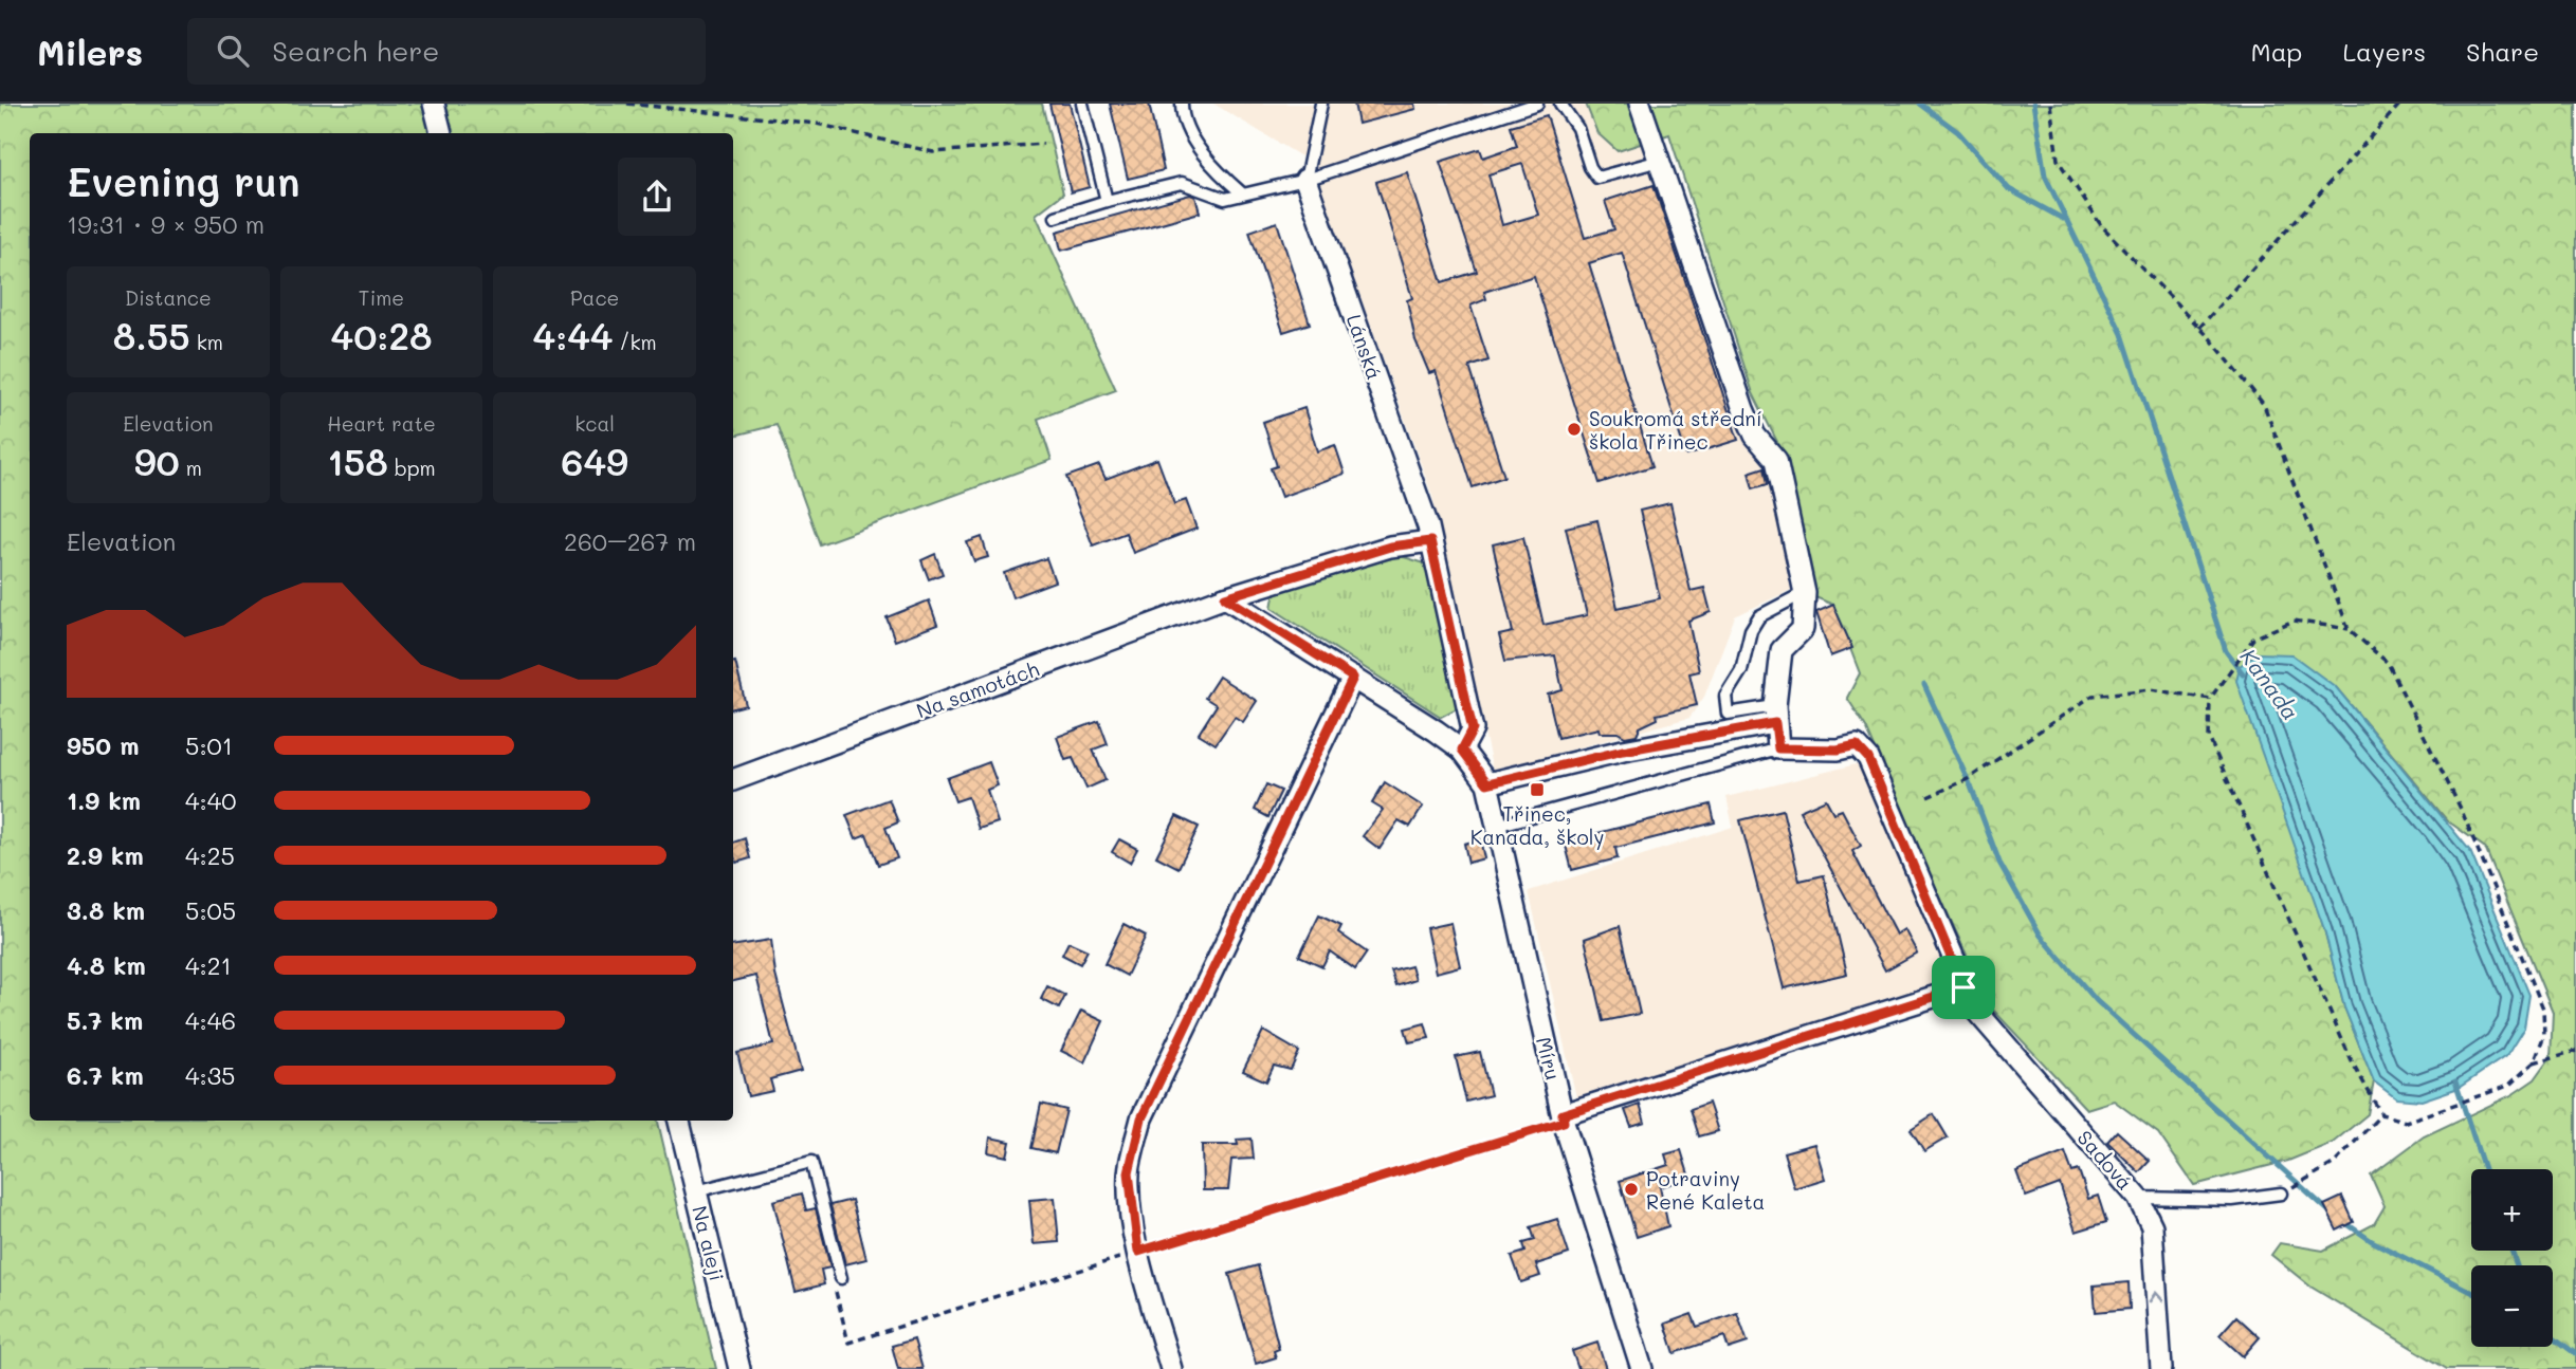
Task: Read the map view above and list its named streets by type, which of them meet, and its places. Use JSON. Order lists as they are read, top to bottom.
{
  "streets": {
    "street": [
      "Lánská",
      "Na samotách",
      "Míru",
      "Sadová",
      "Na aleji"
    ]
  },
  "crossings": [
    ["Lánská", "Na samotách"],
    ["Lánská", "Míru"]
  ],
  "water": ["Kanada"],
  "places": {
    "other": ["Soukromá střední škola Třinec", "Potraviny René Kaleta"],
    "transit": ["Třinec, Kanada, školy"]
  },
  "page": {
    "header": "Milers",
    "search": "Search here",
    "nav": ["Map", "Layers", "Share"],
    "heading": ["Evening run", "19:31 · 9 × 950 m"],
    "stats": [
      ["Distance", "8.55 km"],
      ["Time", "40:28"],
      ["Pace", "4:44 /km"],
      ["Elevation", "90 m"],
      ["Heart rate", "158 bpm"],
      ["kcal", "649"]
    ],
    "chart": ["Elevation", "260–267 m"],
    "list": [
      {
        "name": "950 m",
        "note": "5:01"
      },
      {
        "name": "1.9 km",
        "note": "4:40"
      },
      {
        "name": "2.9 km",
        "note": "4:25"
      },
      {
        "name": "3.8 km",
        "note": "5:05"
      },
      {
        "name": "4.8 km",
        "note": "4:21"
      },
      {
        "name": "5.7 km",
        "note": "4:46"
      },
      {
        "name": "6.7 km",
        "note": "4:35"
      }
    ],
    "map_buttons": ["+", "−"]
  }
}
